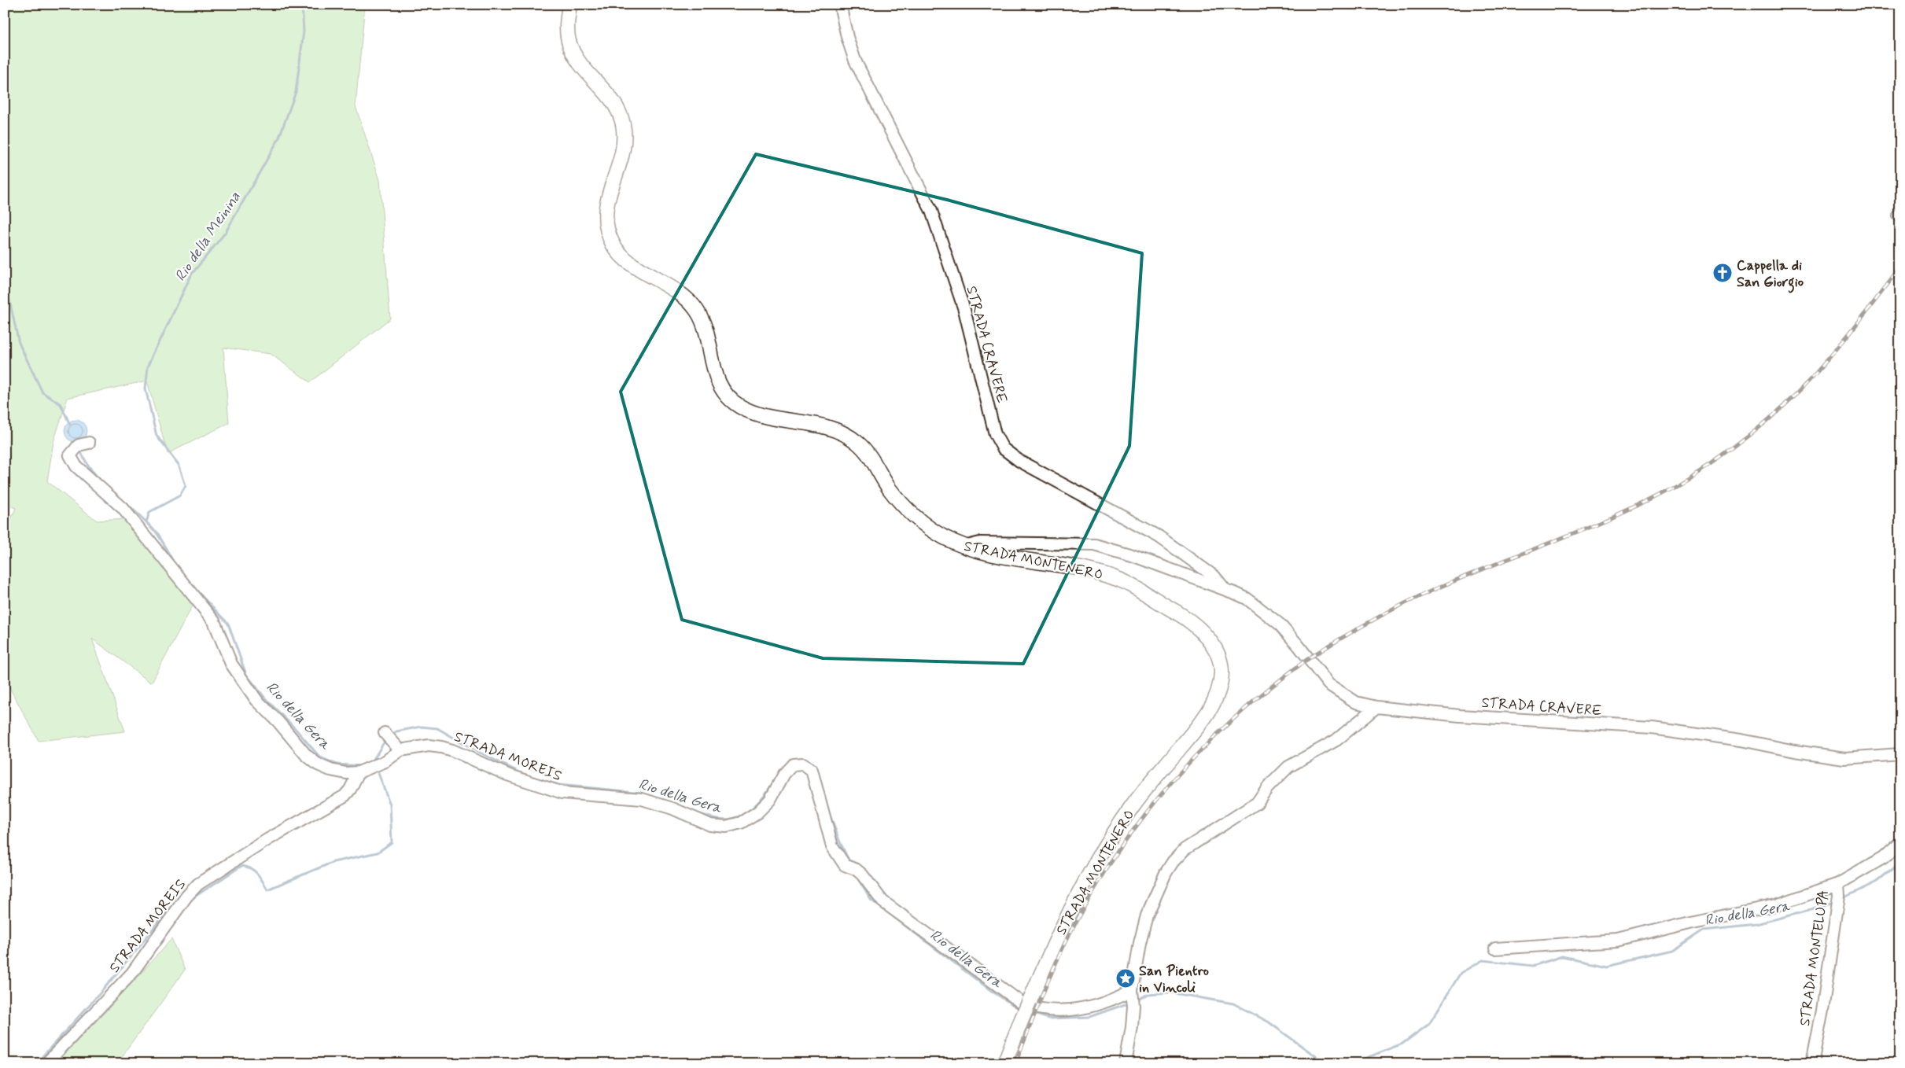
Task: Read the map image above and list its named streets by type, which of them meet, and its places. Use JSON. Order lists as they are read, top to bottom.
{
  "streets": {
    "main road": ["STRADA MONTENERO"],
    "street": ["STRADA CRAVERE", "STRADA MOREIS", "STRADA MONTELUPA"]
  },
  "crossings": [
    ["STRADA CRAVERE", "STRADA MONTENERO"]
  ],
  "water": ["Rio della Meinina", "Rio della Gera"],
  "places": {
    "church": ["Cappella di San Giorgio"],
    "place": ["San Pientro in Vincoli"]
  }
}
